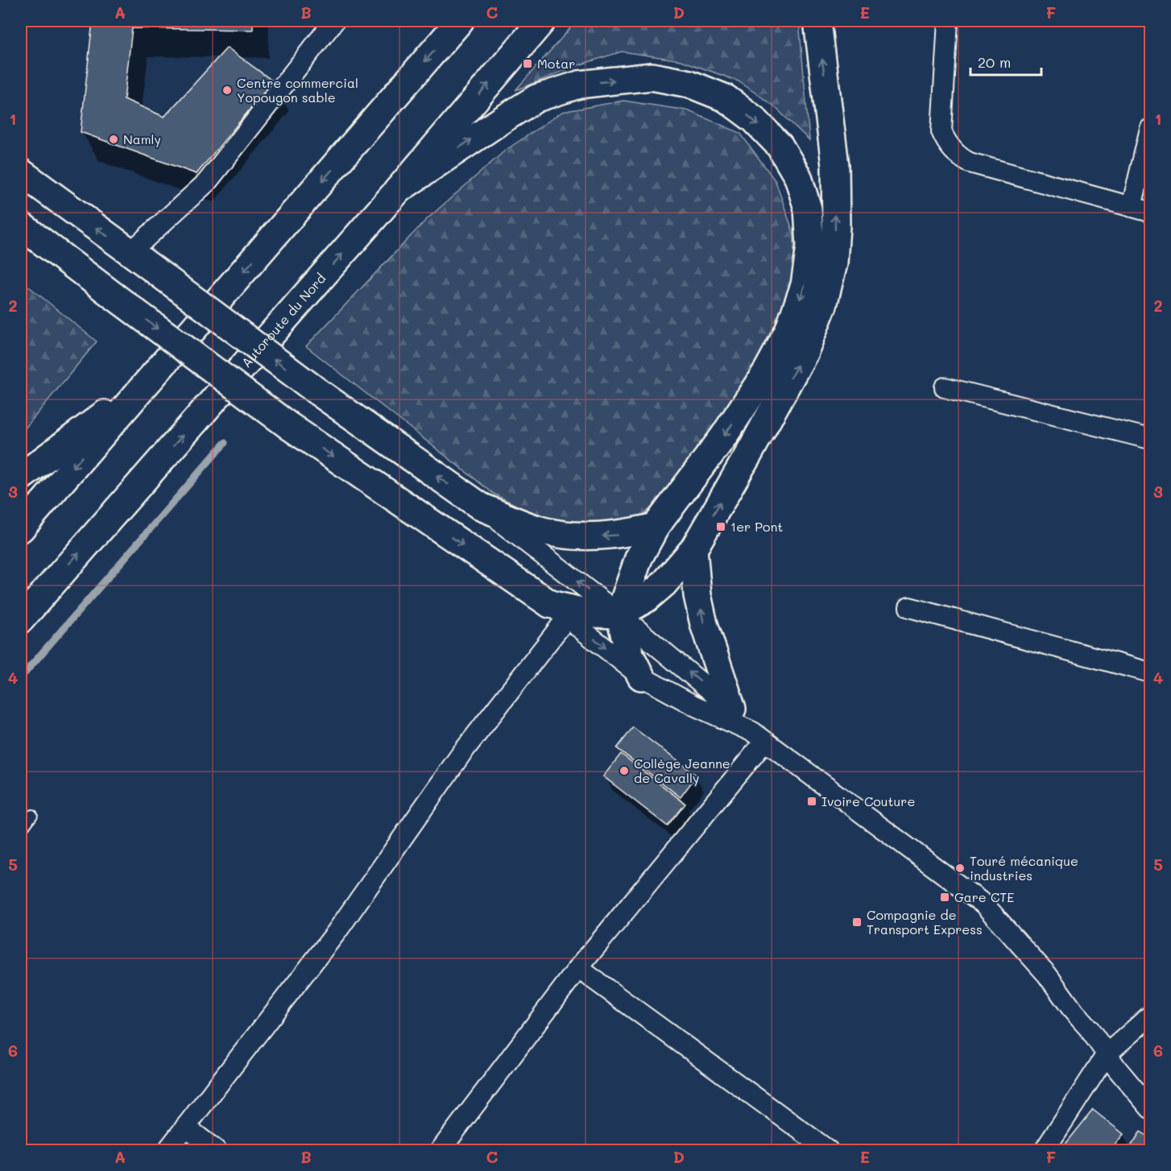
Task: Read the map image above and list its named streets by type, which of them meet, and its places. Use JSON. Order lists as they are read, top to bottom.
{
  "streets": {
    "main road": ["Autoroute du Nord"]
  },
  "places": {
    "transit": [
      "Motar",
      "1er Pont",
      "Ivoire Couture",
      "Gare CTE",
      "Compagnie de Transport Express"
    ],
    "other": [
      "Centre commercial Yopougon sable",
      "Namly",
      "Collège Jeanne de Cavally",
      "Touré mécanique industries"
    ]
  },
  "scale_bar": "20 m",
  "grid": {
    "columns": [
      "A",
      "B",
      "C",
      "D",
      "E",
      "F"
    ],
    "rows": [
      "1",
      "2",
      "3",
      "4",
      "5",
      "6"
    ]
  }
}
